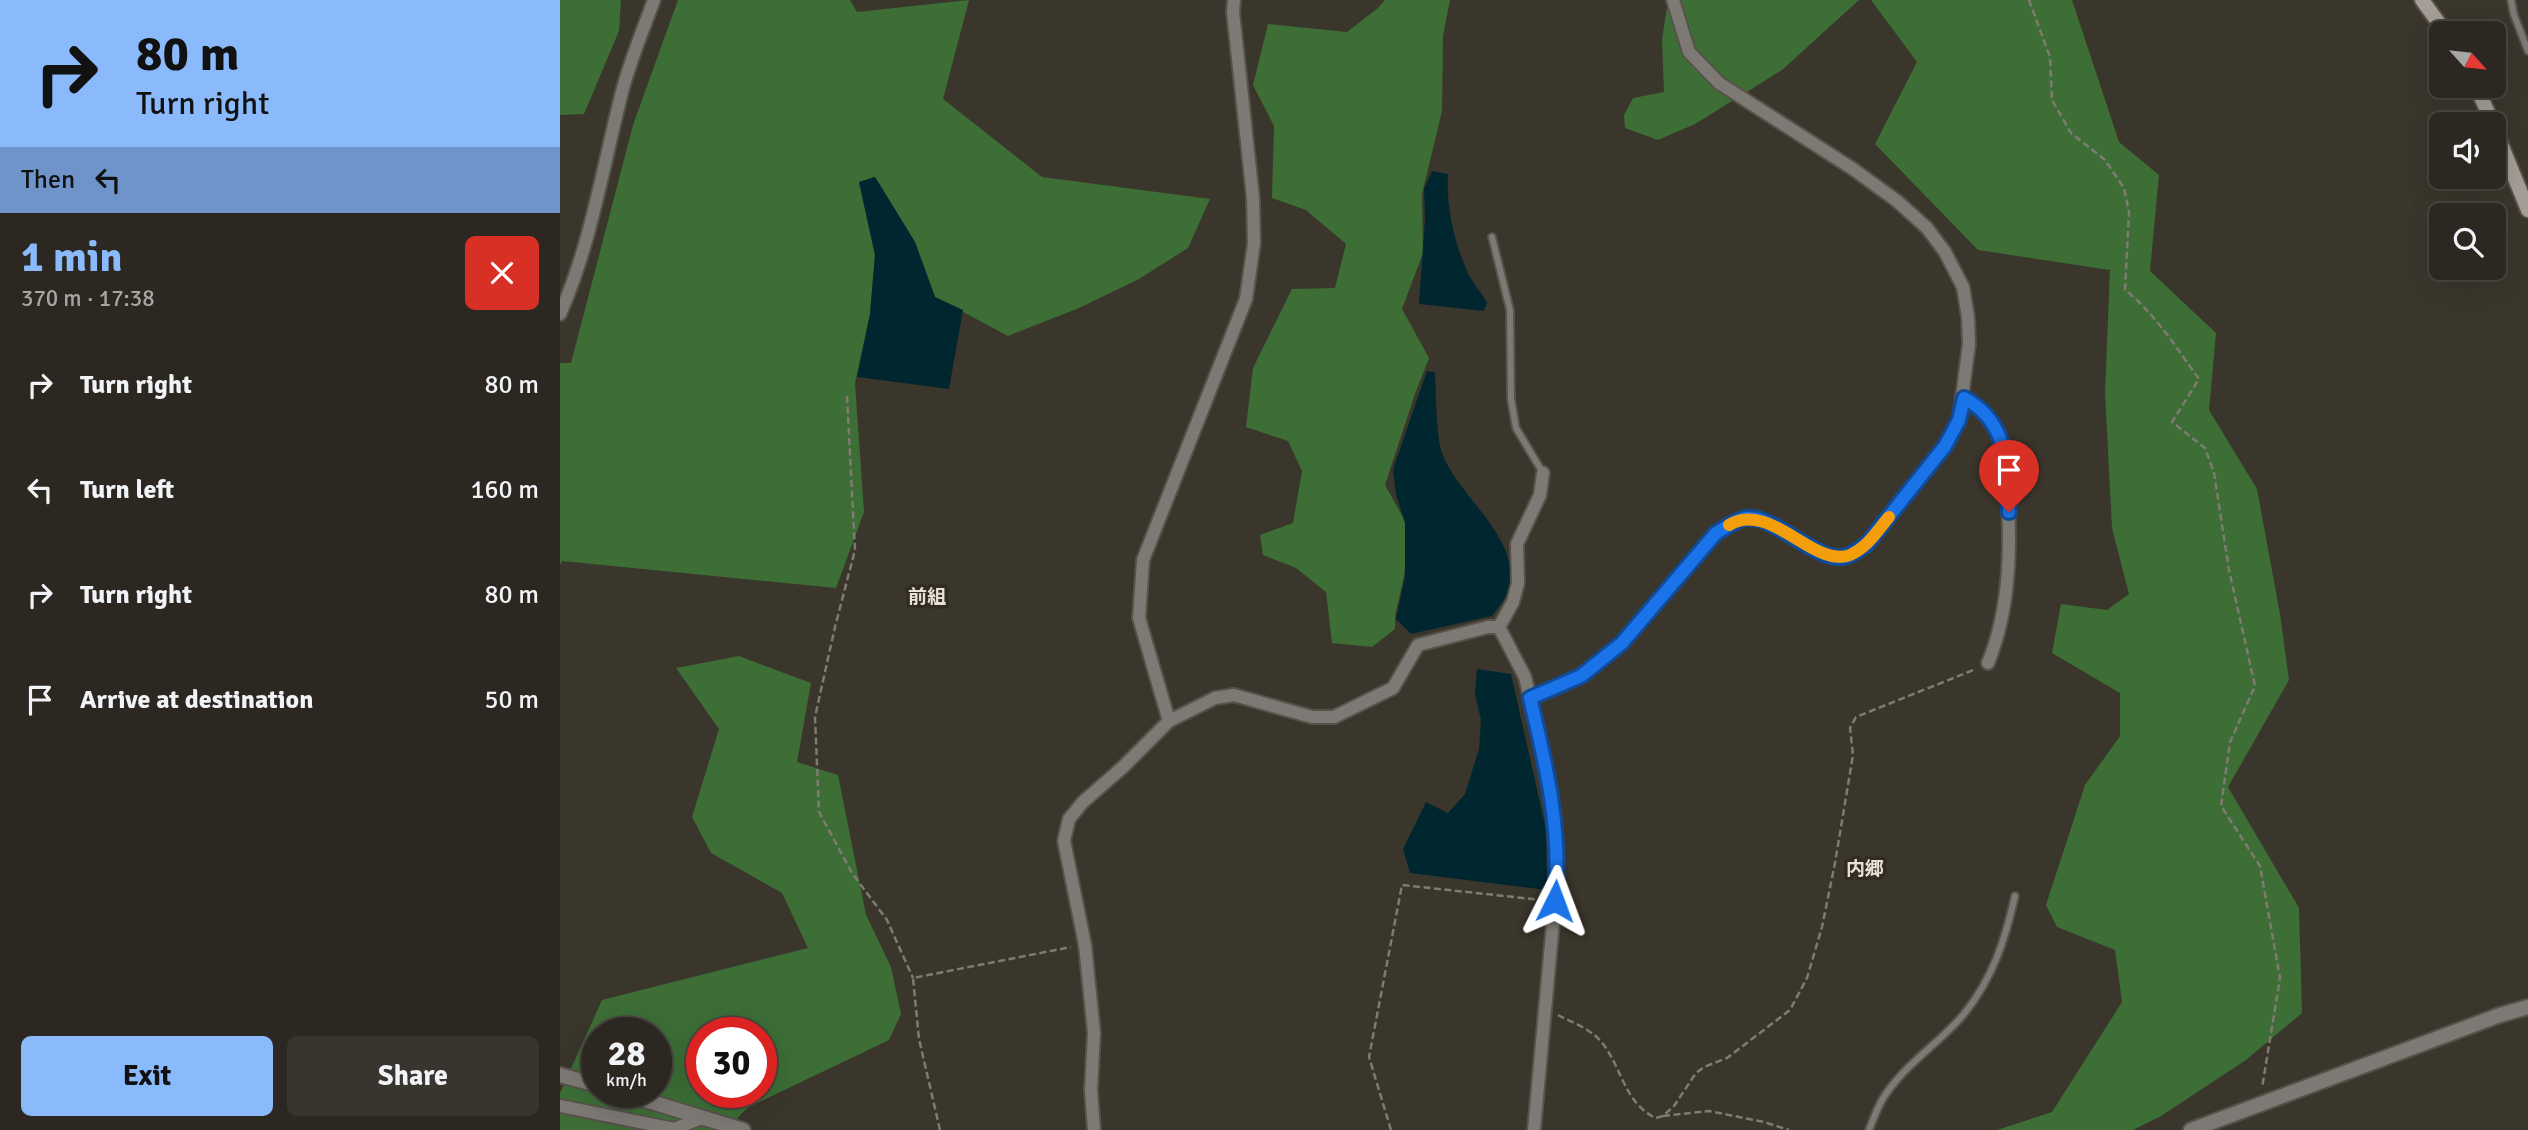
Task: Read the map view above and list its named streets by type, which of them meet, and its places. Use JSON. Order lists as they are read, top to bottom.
{
  "districts": ["前組", "内郷"],
  "north": "bottom right",
  "page": {
    "turn": ["80 m", "Turn right"],
    "then": "Then",
    "heading": ["1 min", "370 m · 17:38"],
    "list": [
      {
        "name": "Turn right",
        "value": "80 m"
      },
      {
        "name": "Turn left",
        "value": "160 m"
      },
      {
        "name": "Turn right",
        "value": "80 m"
      },
      {
        "name": "Arrive at destination",
        "value": "50 m"
      }
    ],
    "speed": "28 km/h",
    "limit": "30",
    "buttons": ["Exit", "Share"]
  }
}
